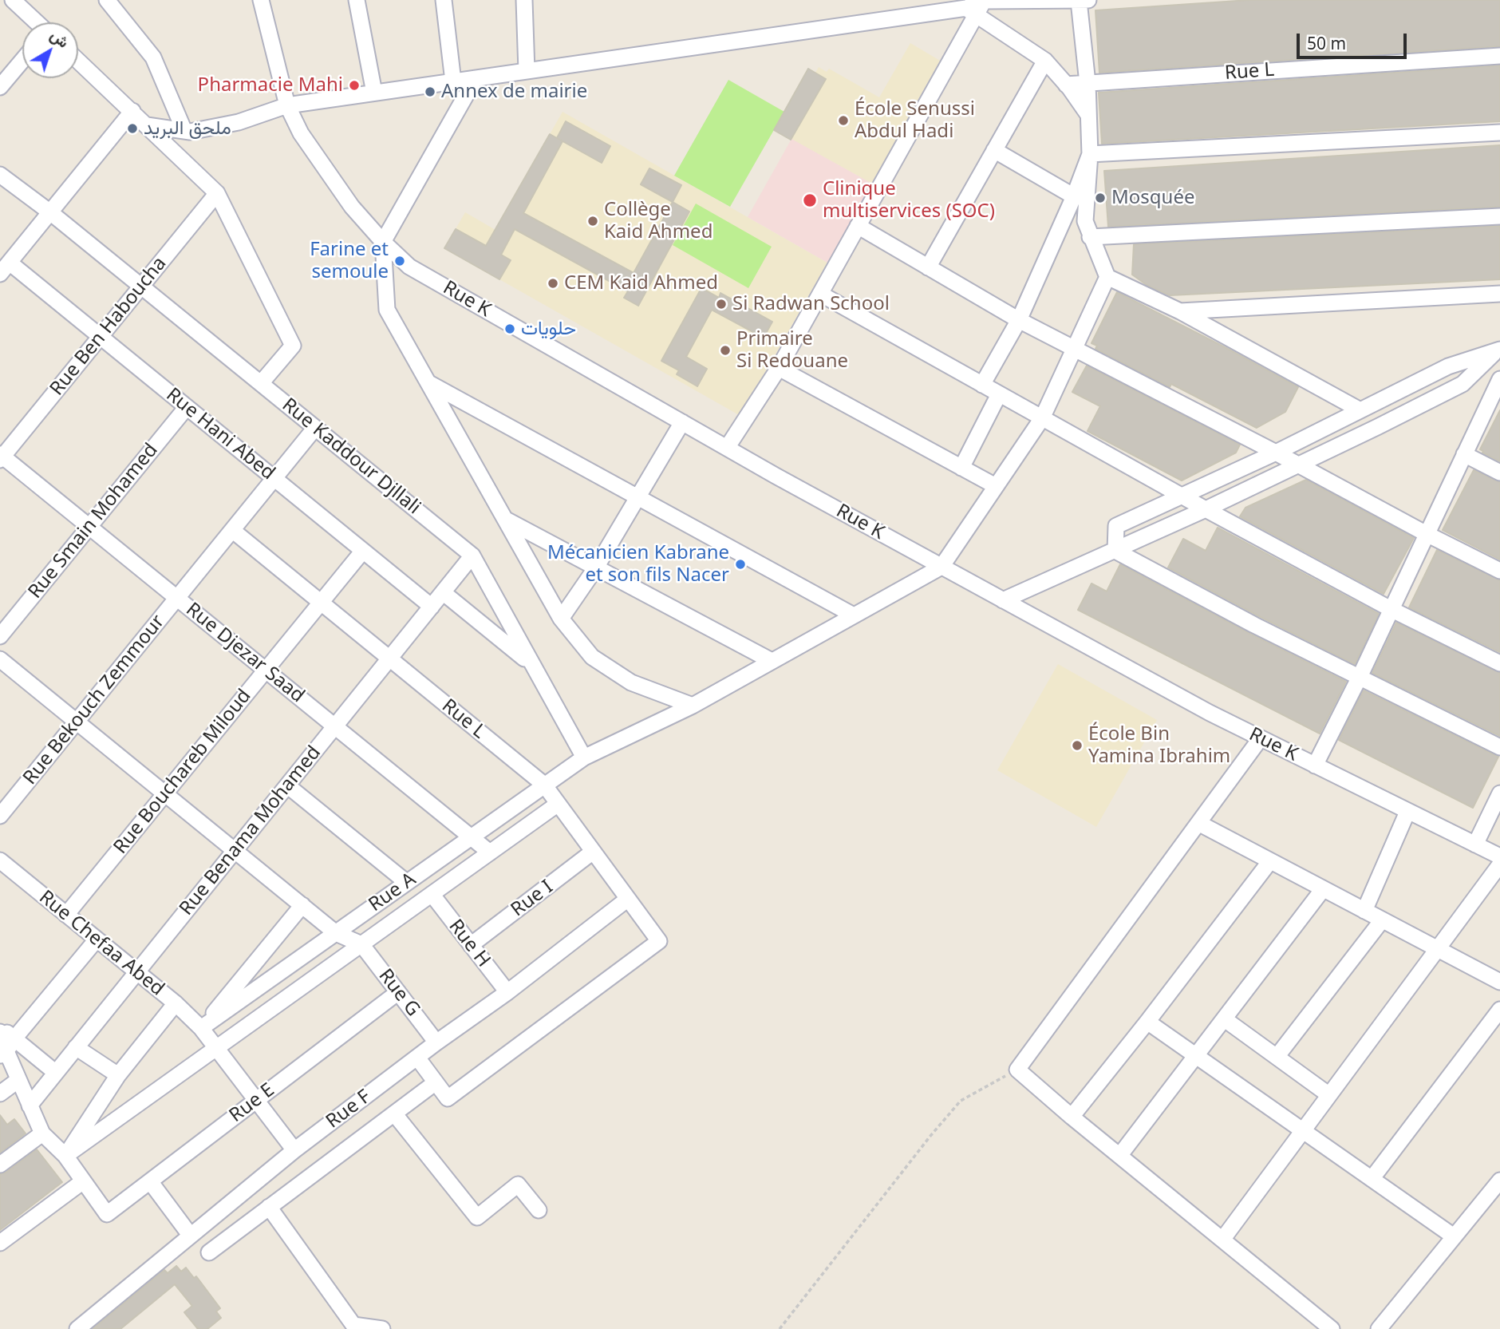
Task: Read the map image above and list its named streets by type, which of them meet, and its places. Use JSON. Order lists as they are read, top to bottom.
{
  "streets": {
    "street": [
      "Rue L",
      "Rue K",
      "Rue Ben Haboucha",
      "Rue Hani Abed",
      "Rue Kaddour Djllali",
      "Rue Smain Mohamed",
      "Rue Djezar Saad",
      "Rue Bekouch Zemmour",
      "Rue Bouchareb Miloud",
      "Rue Benama Mohamed",
      "Rue A",
      "Rue I",
      "Rue Chefaa Abed",
      "Rue H",
      "Rue G",
      "Rue E",
      "Rue F"
    ]
  },
  "crossings": [
    ["Rue L", "Rue Bekouch Zemmour"],
    ["Rue L", "Rue Bouchareb Miloud"],
    ["Rue L", "Rue Benama Mohamed"],
    ["Rue L", "Rue A"],
    ["Rue L", "Rue I"],
    ["Rue L", "Rue F"],
    ["Rue K", "Rue A"],
    ["Rue Ben Haboucha", "Rue Hani Abed"],
    ["Rue Ben Haboucha", "Rue Kaddour Djllali"],
    ["Rue Ben Haboucha", "Rue Djezar Saad"],
    ["Rue Hani Abed", "Rue Smain Mohamed"],
    ["Rue Hani Abed", "Rue Bekouch Zemmour"],
    ["Rue Hani Abed", "Rue Bouchareb Miloud"],
    ["Rue Hani Abed", "Rue Benama Mohamed"],
    ["Rue Kaddour Djllali", "Rue Bekouch Zemmour"],
    ["Rue Kaddour Djllali", "Rue Benama Mohamed"],
    ["Rue Kaddour Djllali", "Rue A"],
    ["Rue Smain Mohamed", "Rue Djezar Saad"],
    ["Rue Djezar Saad", "Rue Bekouch Zemmour"],
    ["Rue Djezar Saad", "Rue Bouchareb Miloud"],
    ["Rue Djezar Saad", "Rue Benama Mohamed"],
    ["Rue Djezar Saad", "Rue A"],
    ["Rue Bouchareb Miloud", "Rue Chefaa Abed"],
    ["Rue Benama Mohamed", "Rue Chefaa Abed"],
    ["Rue Benama Mohamed", "Rue H"],
    ["Rue A", "Rue Chefaa Abed"],
    ["Rue A", "Rue H"],
    ["Rue I", "Rue H"],
    ["Rue Chefaa Abed", "Rue E"],
    ["Rue Chefaa Abed", "Rue F"],
    ["Rue H", "Rue F"],
    ["Rue G", "Rue E"],
    ["Rue G", "Rue F"]
  ],
  "places": [
    "Pharmacie Mahi",
    "Annex de mairie",
    "École Senussi Abdul Hadi",
    "ملحق البريد",
    "Mosquée",
    "Clinique multiservices (SOC)",
    "Collège Kaid Ahmed",
    "Farine et semoule",
    "CEM Kaid Ahmed",
    "Si Radwan School",
    "حلويات",
    "Primaire Si Redouane",
    "Mécanicien Kabrane et son fils Nacer",
    "École Bin Yamina Ibrahim"
  ],
  "scale_bar": "50 m",
  "north": "top right"
}
